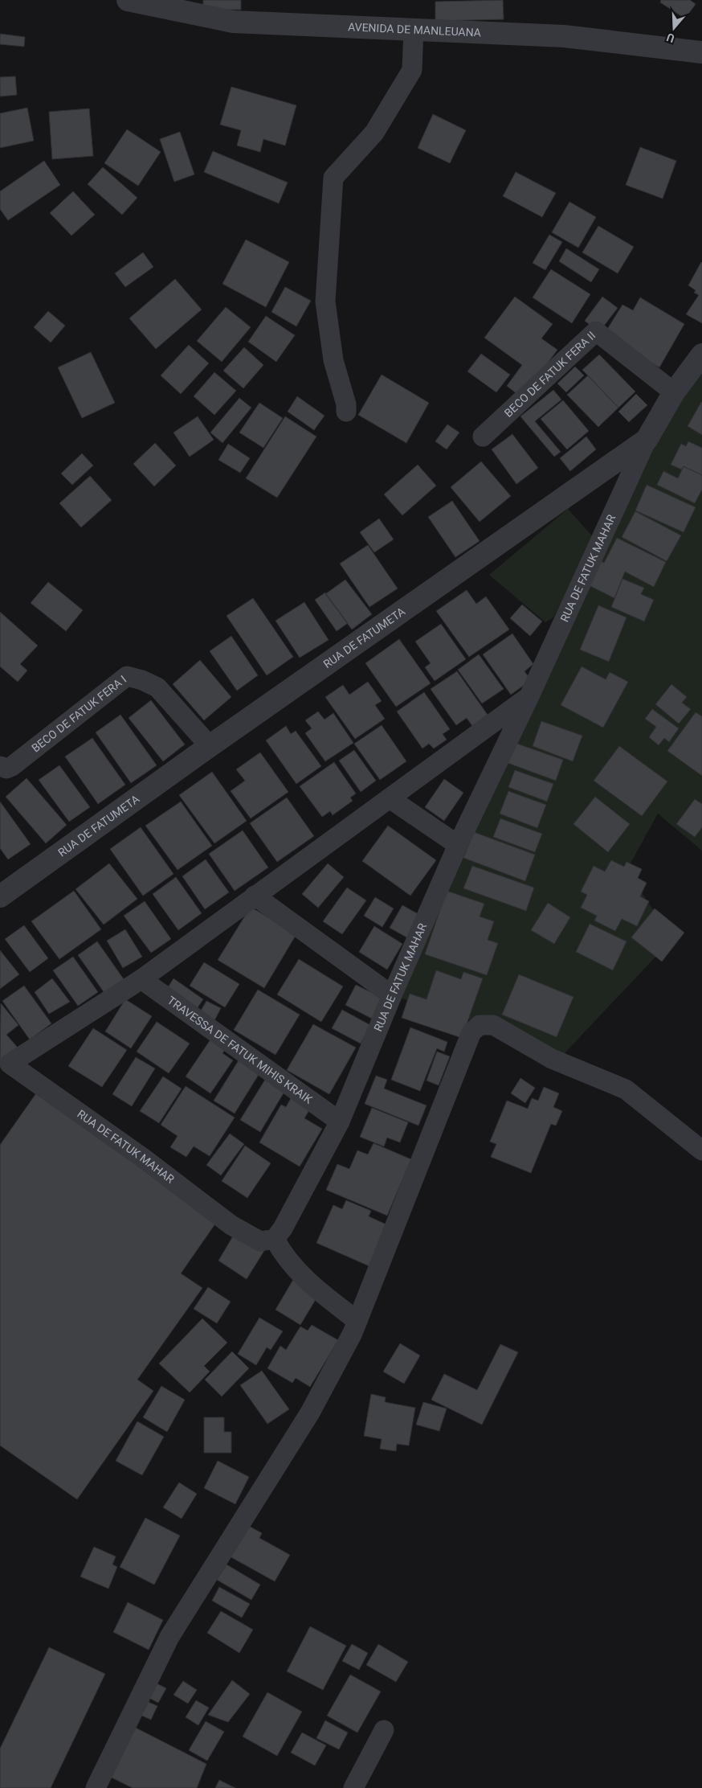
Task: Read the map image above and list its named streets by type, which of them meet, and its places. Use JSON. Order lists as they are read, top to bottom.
{
  "streets": {
    "street": [
      "AVENIDA DE MANLEUANA",
      "BECO DE FATUK FERA II",
      "RUA DE FATUK MAHAR",
      "RUA DE FATUMETA",
      "BECO DE FATUK FERA I",
      "TRAVESSA DE FATUK MIHIS KRAIK"
    ]
  },
  "crossings": [
    ["BECO DE FATUK FERA II", "RUA DE FATUMETA"],
    ["RUA DE FATUK MAHAR", "RUA DE FATUMETA"],
    ["RUA DE FATUK MAHAR", "TRAVESSA DE FATUK MIHIS KRAIK"],
    ["RUA DE FATUMETA", "BECO DE FATUK FERA I"]
  ],
  "north": "bottom"
}
